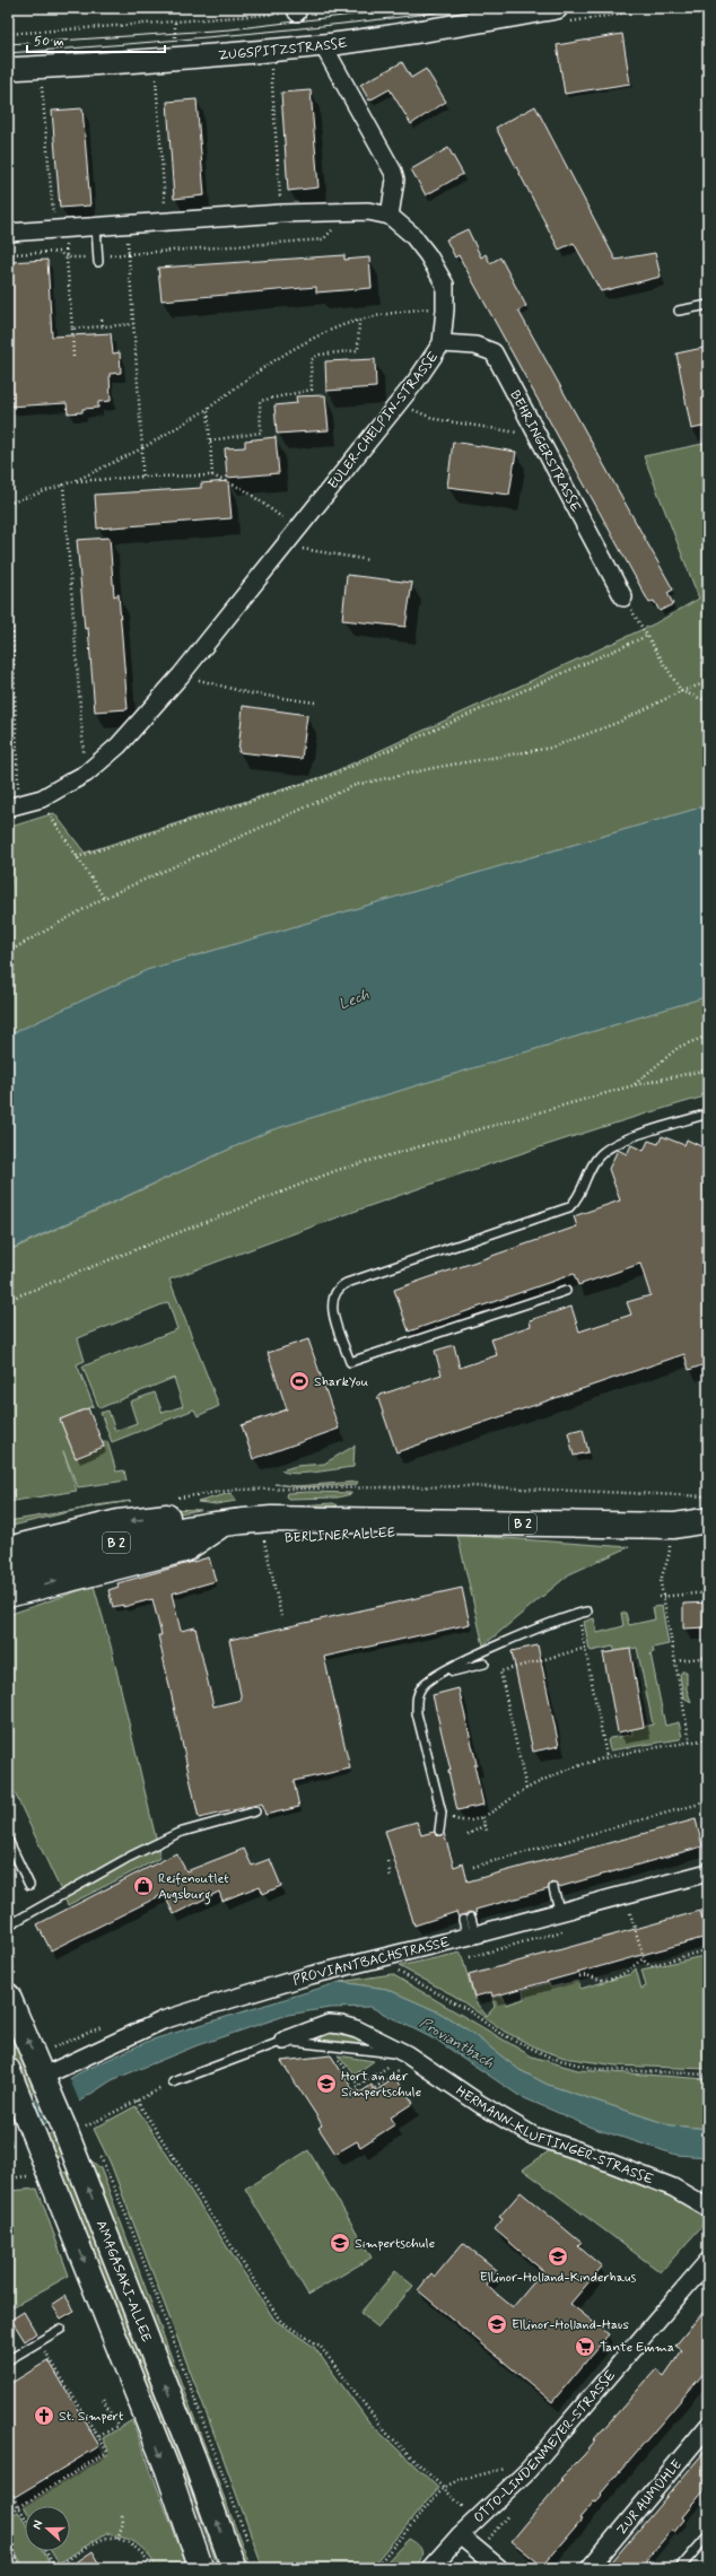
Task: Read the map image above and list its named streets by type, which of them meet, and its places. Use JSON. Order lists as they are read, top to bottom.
{
  "streets": {
    "main road": ["B 2", "BERLINER ALLEE", "AMAGASAKI-ALLEE"],
    "street": [
      "ZUGSPITZSTRASSE",
      "EULER-CHELPIN-STRASSE",
      "BEHRINGERSTRASSE",
      "PROVIANTBACHSTRASSE",
      "HERMANN-KLUFTINGER-STRASSE",
      "OTTO-LINDENMEYER-STRASSE",
      "ZUR AUMÜHLE"
    ]
  },
  "crossings": [
    ["EULER-CHELPIN-STRASSE", "BEHRINGERSTRASSE"],
    ["PROVIANTBACHSTRASSE", "AMAGASAKI-ALLEE"]
  ],
  "water": ["Lech", "Proviantbach"],
  "places": {
    "sports": ["SharkYou"],
    "shop": ["Reifenoutlet Augsburg"],
    "school or university": [
      "Hort an der Simpertschule",
      "Simpertschule",
      "Ellinor-Holland-Kinderhaus",
      "Ellinor-Holland-Haus"
    ],
    "supermarket": ["Tante Emma"],
    "church": ["St. Simpert"]
  },
  "scale_bar": "50 m",
  "north": "left"
}
